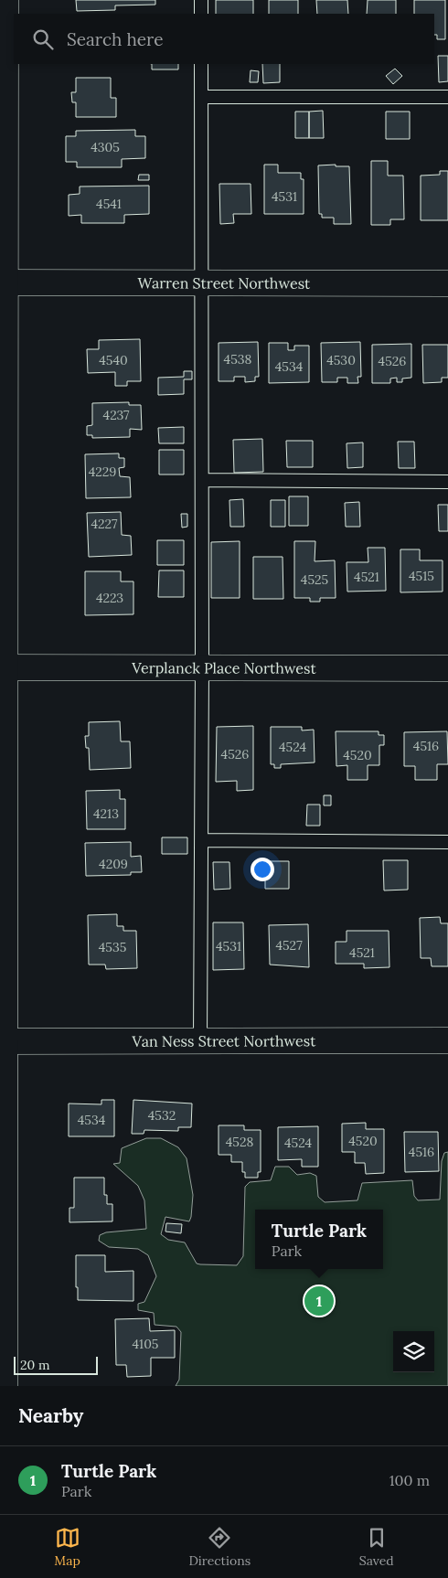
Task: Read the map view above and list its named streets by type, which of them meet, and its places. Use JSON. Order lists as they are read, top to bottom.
{
  "streets": {
    "street": ["Warren Street Northwest", "Verplanck Place Northwest", "Van Ness Street Northwest"]
  },
  "house_numbers": [
    "4305",
    "4531",
    "4541",
    "4538",
    "4540",
    "4530",
    "4526",
    "4534",
    "4237",
    "4229",
    "4227",
    "4515",
    "4521",
    "4525",
    "4223",
    "4516",
    "4524",
    "4526",
    "4520",
    "4213",
    "4209",
    "4527",
    "4531",
    "4535",
    "4521",
    "4532",
    "4534",
    "4520",
    "4528",
    "4524",
    "4516",
    "4105"
  ],
  "scale_bar": "20 m",
  "page": {
    "search": "Search here",
    "popup": ["Turtle Park", "Park"],
    "pins": "1",
    "scale": "20 m",
    "heading": "Nearby",
    "list": [
      {
        "mark": "1",
        "name": "Turtle Park",
        "note": "Park",
        "value": "100 m"
      }
    ],
    "nav": ["Map", "Directions", "Saved"]
  }
}
